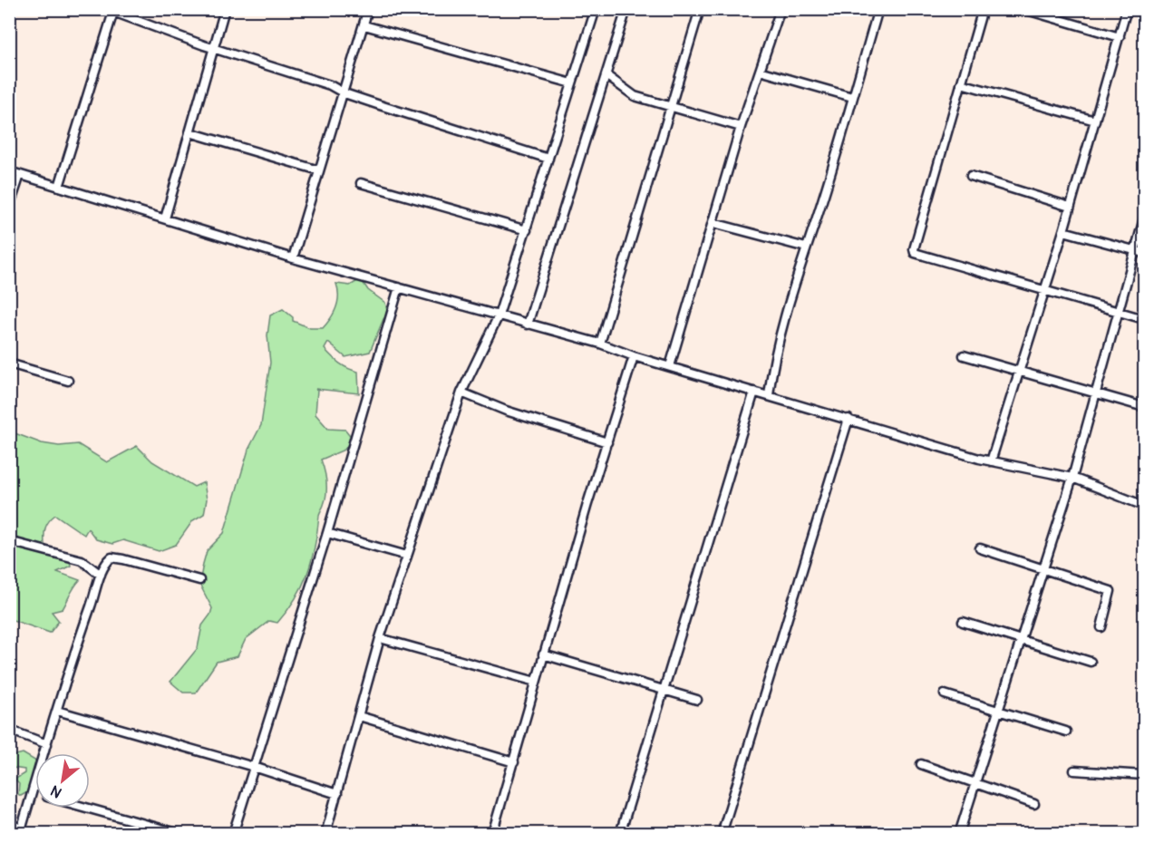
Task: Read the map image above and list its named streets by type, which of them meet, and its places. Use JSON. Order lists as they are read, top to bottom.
{
  "north": "bottom left"
}
